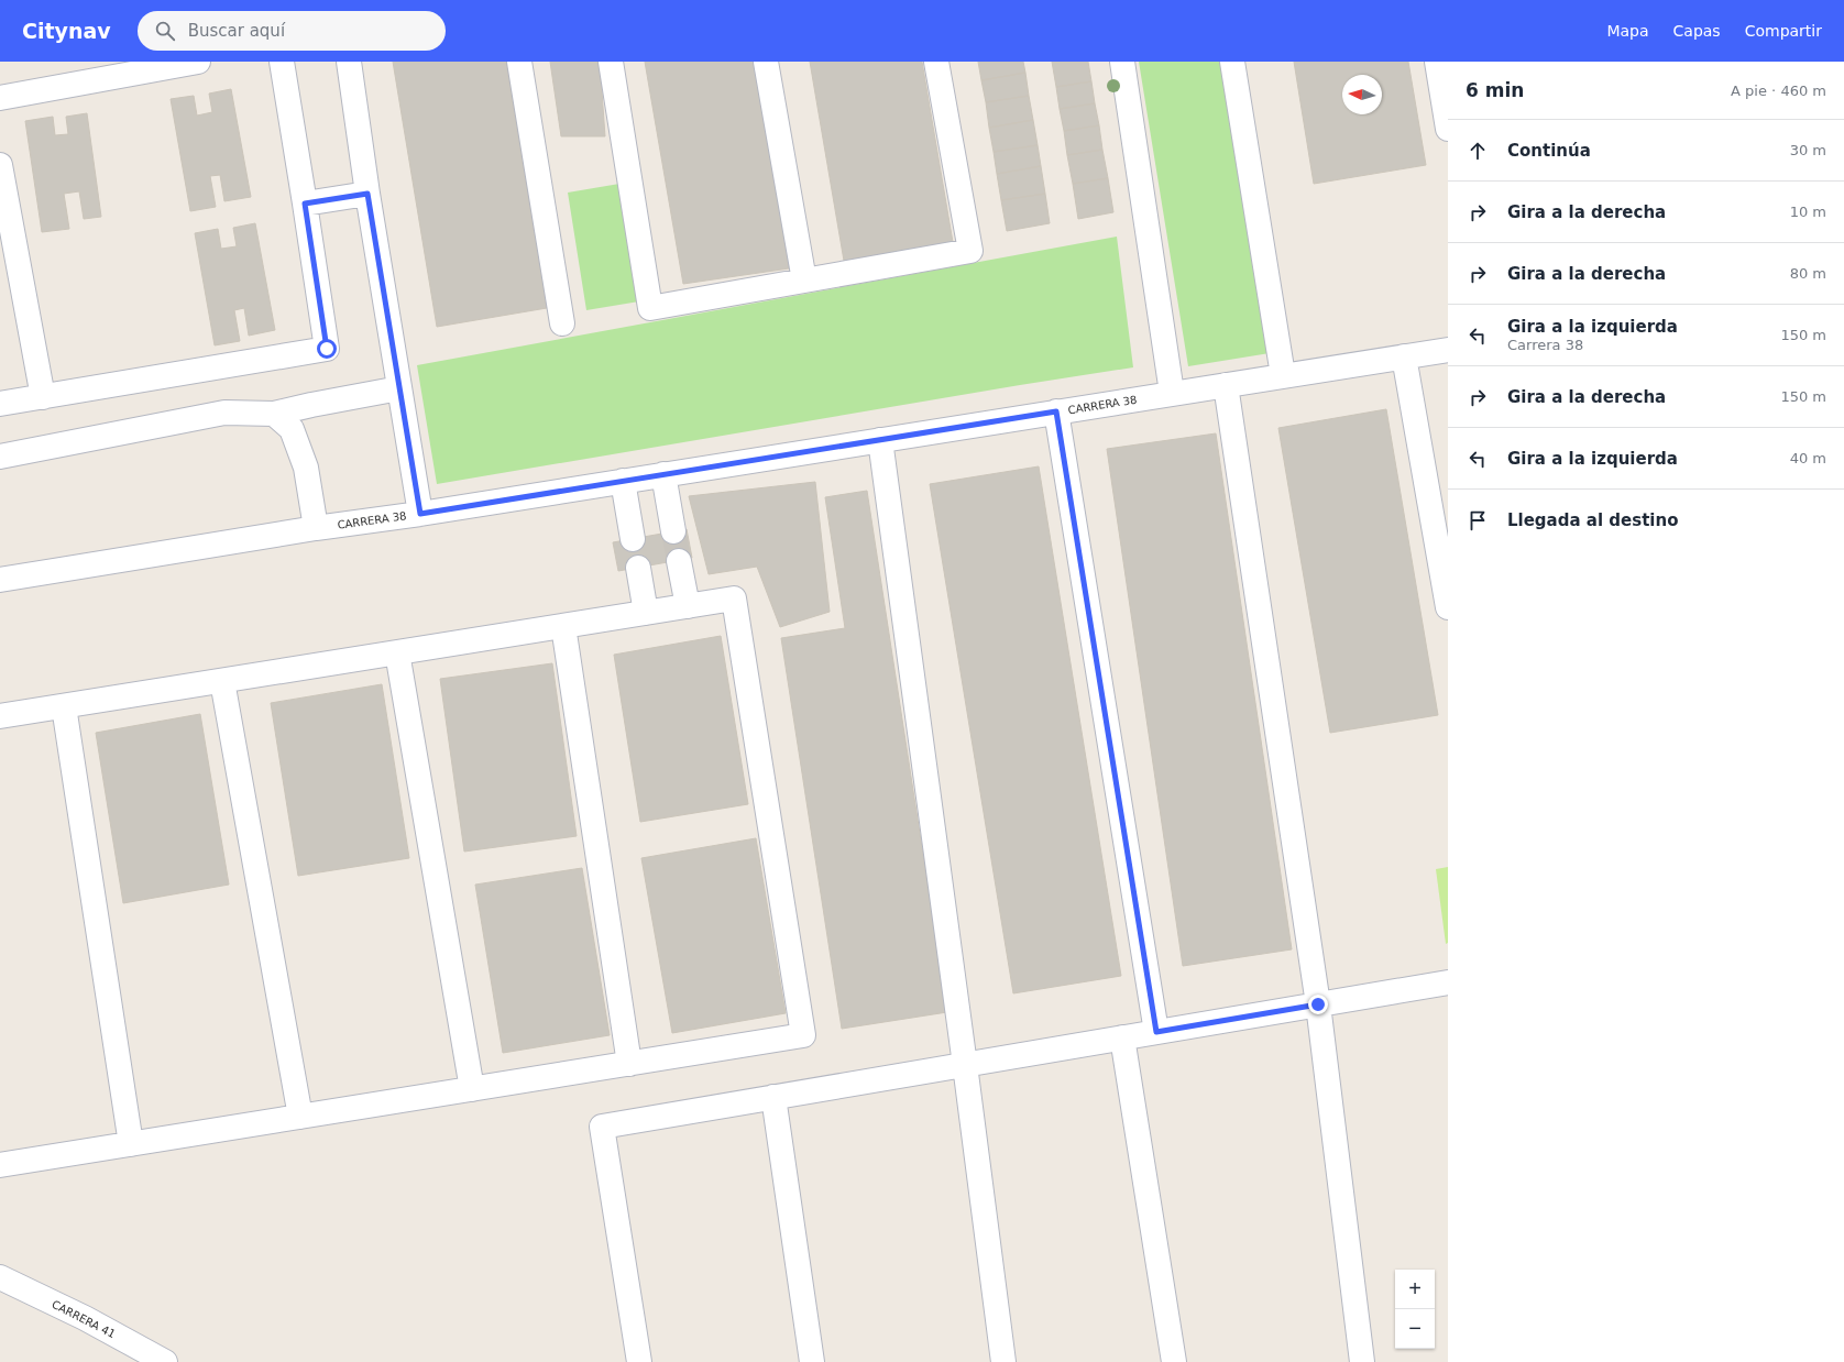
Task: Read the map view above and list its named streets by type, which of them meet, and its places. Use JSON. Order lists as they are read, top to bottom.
{
  "streets": {
    "street": ["CARRERA 38", "CARRERA 41"]
  },
  "north": "left",
  "page": {
    "header": "Citynav",
    "search": "Buscar aquí",
    "nav": ["Mapa", "Capas", "Compartir"],
    "heading": ["6 min", "A pie · 460 m"],
    "list": [
      ["Continúa", "30 m"],
      ["Gira a la derecha", "10 m"],
      ["Gira a la derecha", "80 m"],
      ["Gira a la izquierda", "Carrera 38", "150 m"],
      ["Gira a la derecha", "150 m"],
      ["Gira a la izquierda", "40 m"],
      "Llegada al destino"
    ],
    "map_buttons": ["+", "−"]
  }
}
